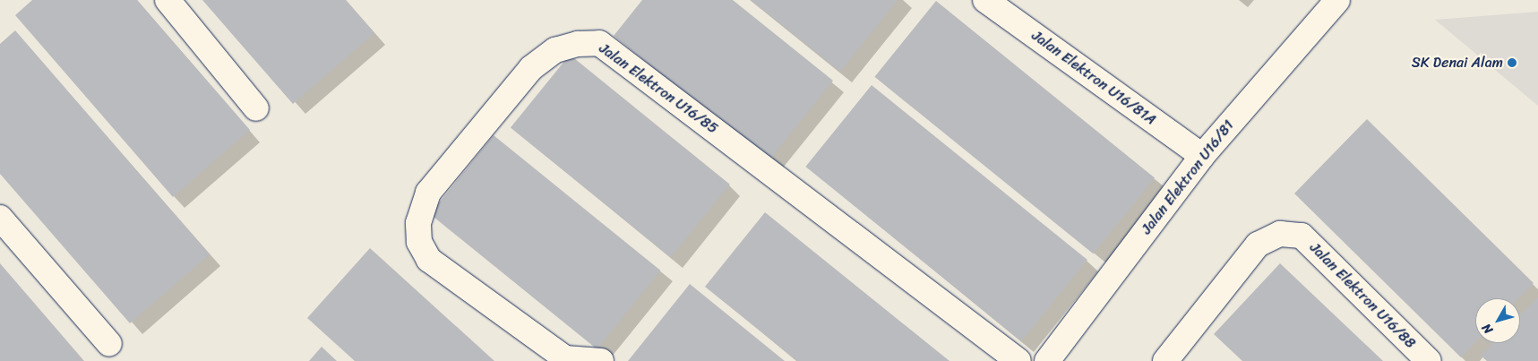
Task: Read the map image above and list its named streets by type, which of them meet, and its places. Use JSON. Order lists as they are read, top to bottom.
{
  "streets": {
    "street": [
      "Jalan Elektron U16/81A",
      "Jalan Elektron U16/85",
      "Jalan Elektron U16/81",
      "Jalan Elektron U16/88"
    ]
  },
  "crossings": [
    ["Jalan Elektron U16/81A", "Jalan Elektron U16/81"]
  ],
  "places": ["SK Denai Alam"],
  "north": "bottom left"
}
